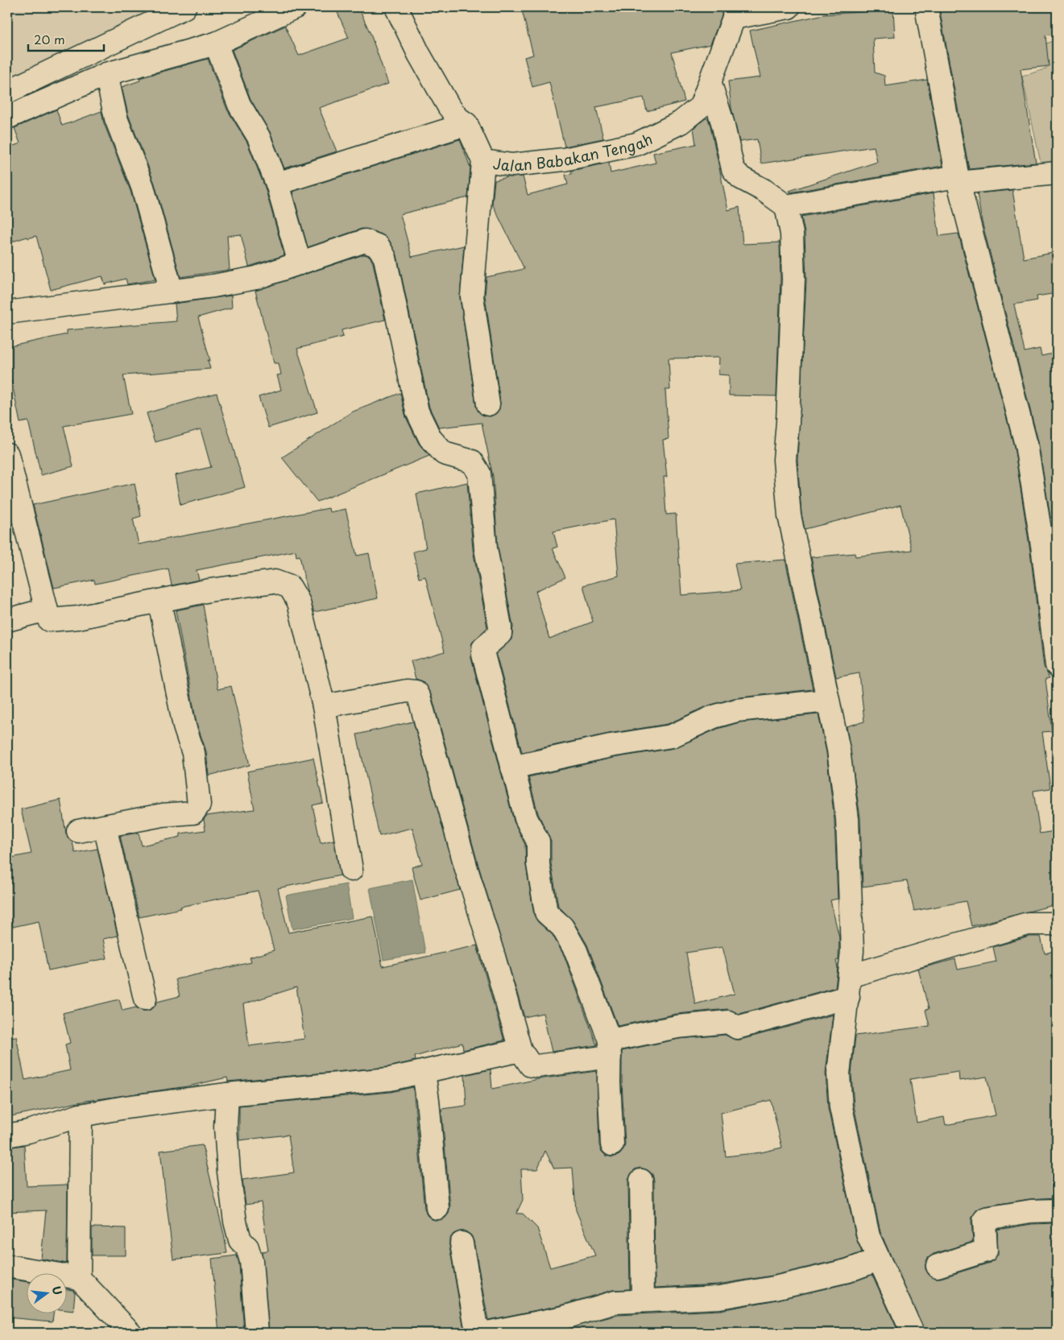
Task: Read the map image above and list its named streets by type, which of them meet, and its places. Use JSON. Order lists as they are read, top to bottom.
{
  "streets": {
    "street": ["Jalan Babakan Tengah"]
  },
  "scale_bar": "20 m",
  "north": "right"
}
